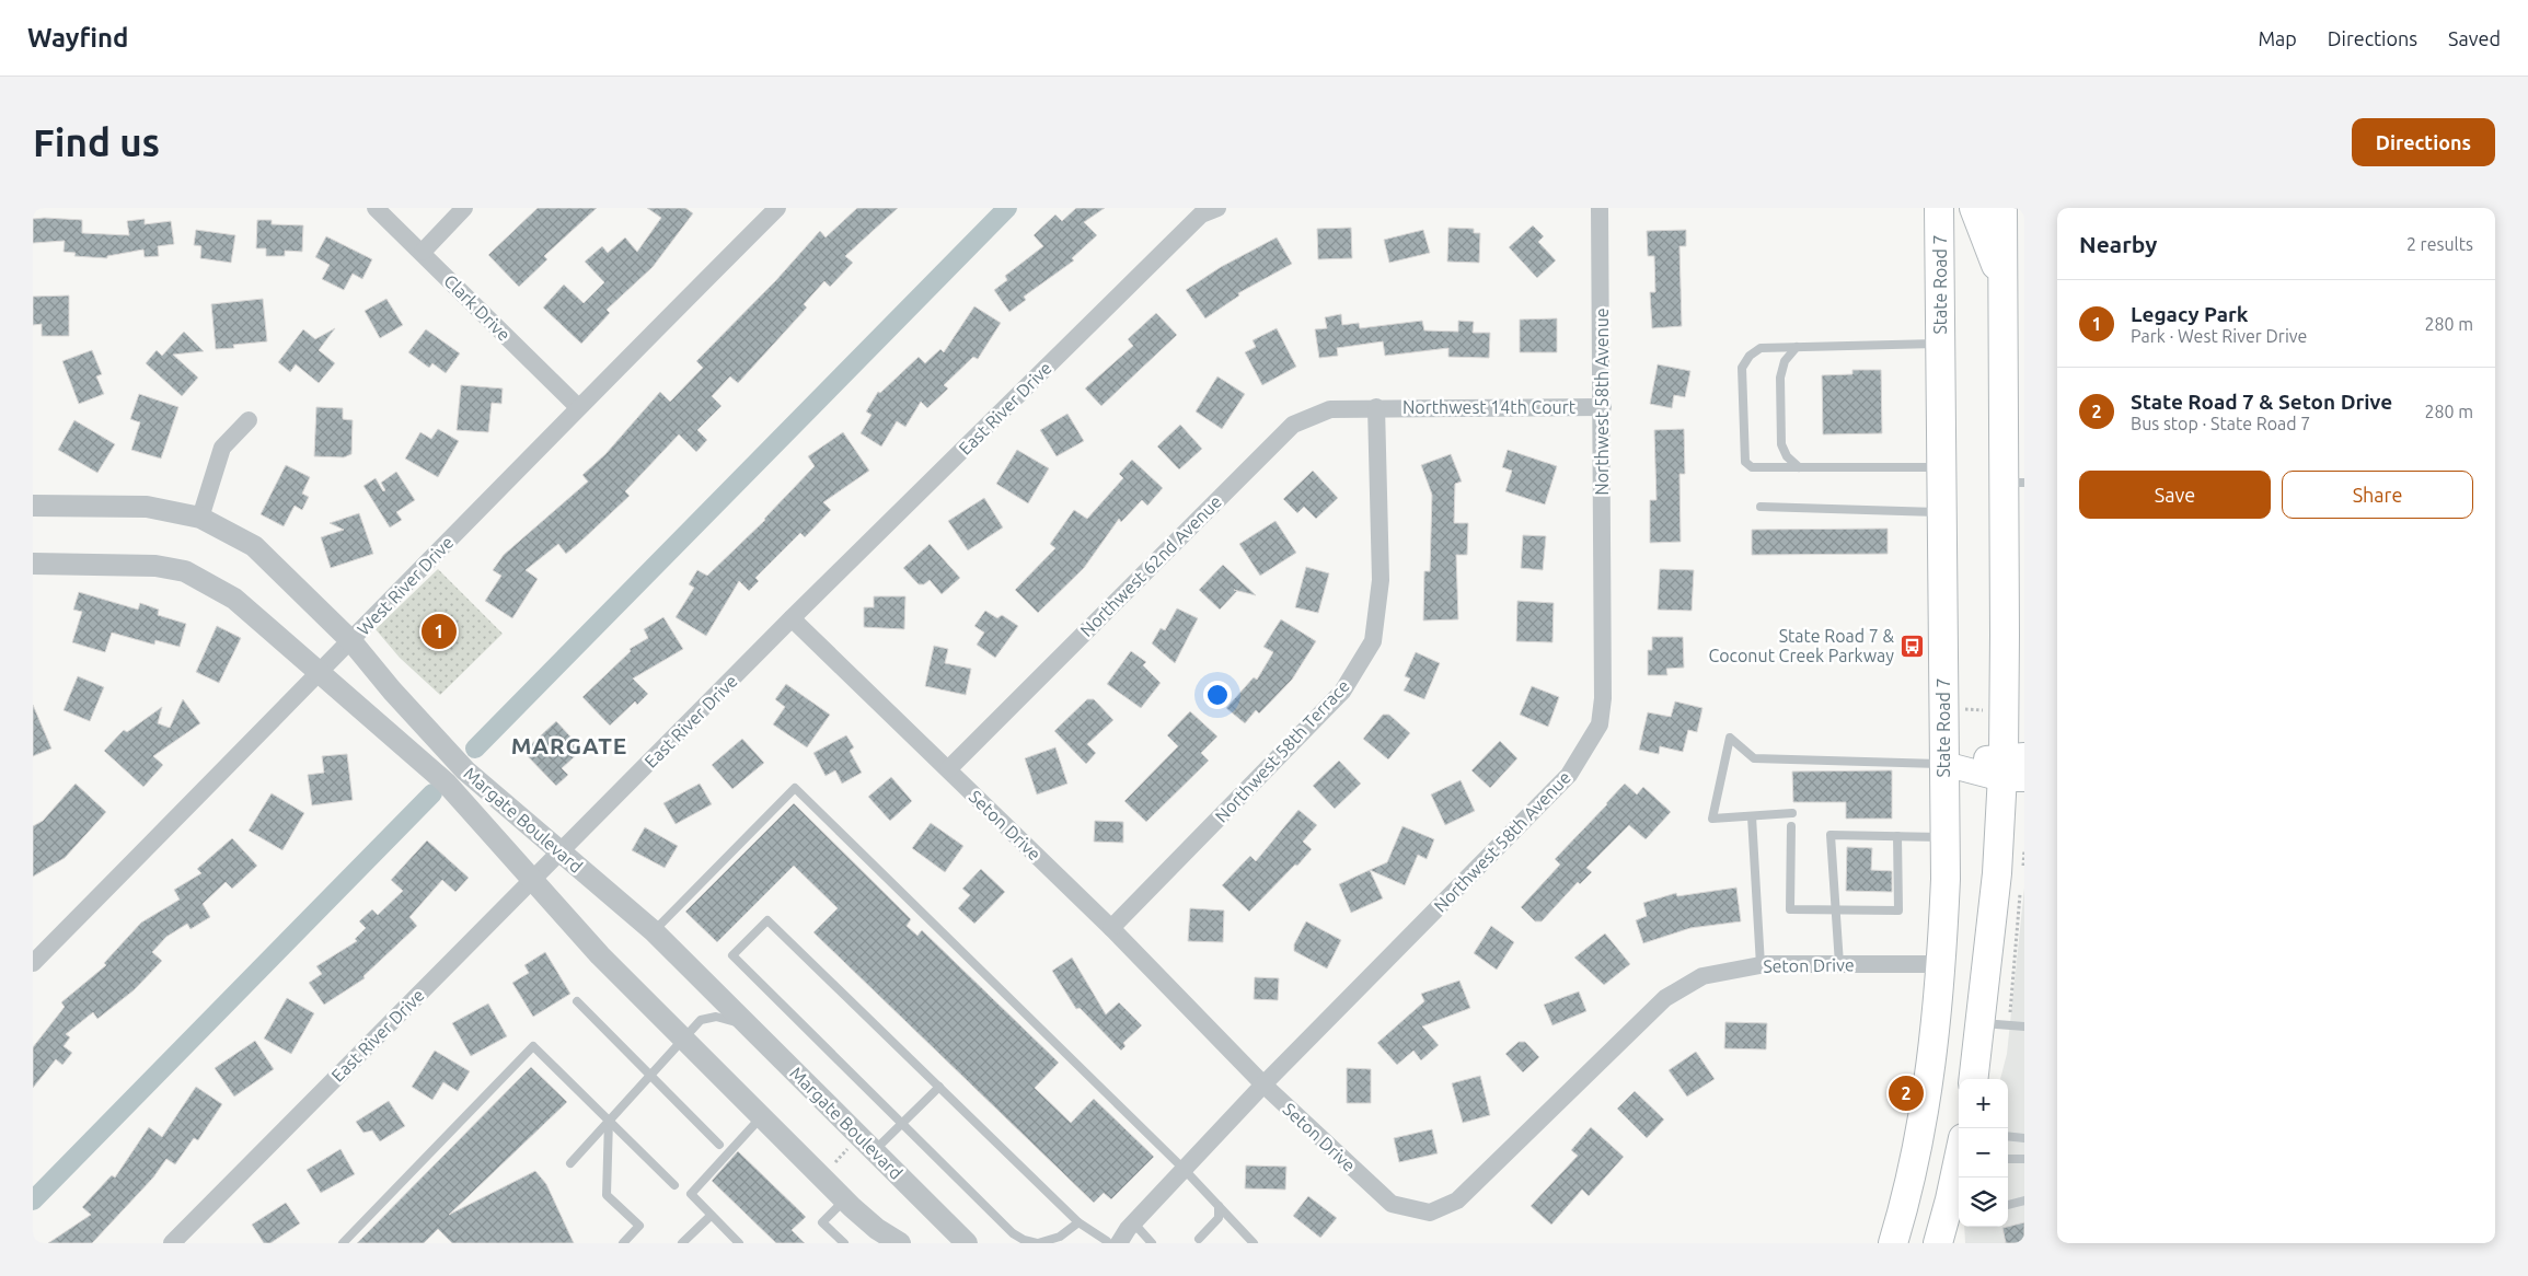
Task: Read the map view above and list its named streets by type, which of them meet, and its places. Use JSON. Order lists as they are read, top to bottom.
{
  "streets": {
    "main road": ["State Road 7"],
    "street": [
      "Clark Drive",
      "Northwest 58th Avenue",
      "Northwest 14th Court",
      "East River Drive",
      "Northwest 62nd Avenue",
      "West River Drive",
      "Northwest 58th Terrace",
      "Margate Boulevard",
      "Seton Drive"
    ]
  },
  "crossings": [
    ["State Road 7", "Seton Drive"],
    ["Clark Drive", "West River Drive"],
    ["Northwest 58th Avenue", "Northwest 14th Court"],
    ["Northwest 58th Avenue", "Seton Drive"],
    ["Northwest 14th Court", "Northwest 62nd Avenue"],
    ["Northwest 14th Court", "Northwest 58th Terrace"],
    ["East River Drive", "Margate Boulevard"],
    ["East River Drive", "Seton Drive"],
    ["Northwest 62nd Avenue", "Northwest 58th Terrace"],
    ["Northwest 62nd Avenue", "Seton Drive"],
    ["West River Drive", "Margate Boulevard"],
    ["Northwest 58th Terrace", "Seton Drive"]
  ],
  "districts": ["MARGATE"],
  "places": {
    "bus stop": ["State Road 7 & Coconut Creek Parkway"]
  },
  "page": {
    "header": "Wayfind",
    "nav": ["Map", "Directions", "Saved"],
    "buttons": [
      "Directions",
      ["Save", "Share"]
    ],
    "title": "Find us",
    "heading": ["Nearby", "2 results"],
    "list": [
      {
        "mark": "1",
        "name": "Legacy Park",
        "note": "Park · West River Drive",
        "value": "280 m"
      },
      {
        "mark": "2",
        "name": "State Road 7 & Seton Drive",
        "note": "Bus stop · State Road 7",
        "value": "280 m"
      }
    ],
    "pins": ["1", "2"],
    "map_buttons": ["+", "−"]
  }
}
